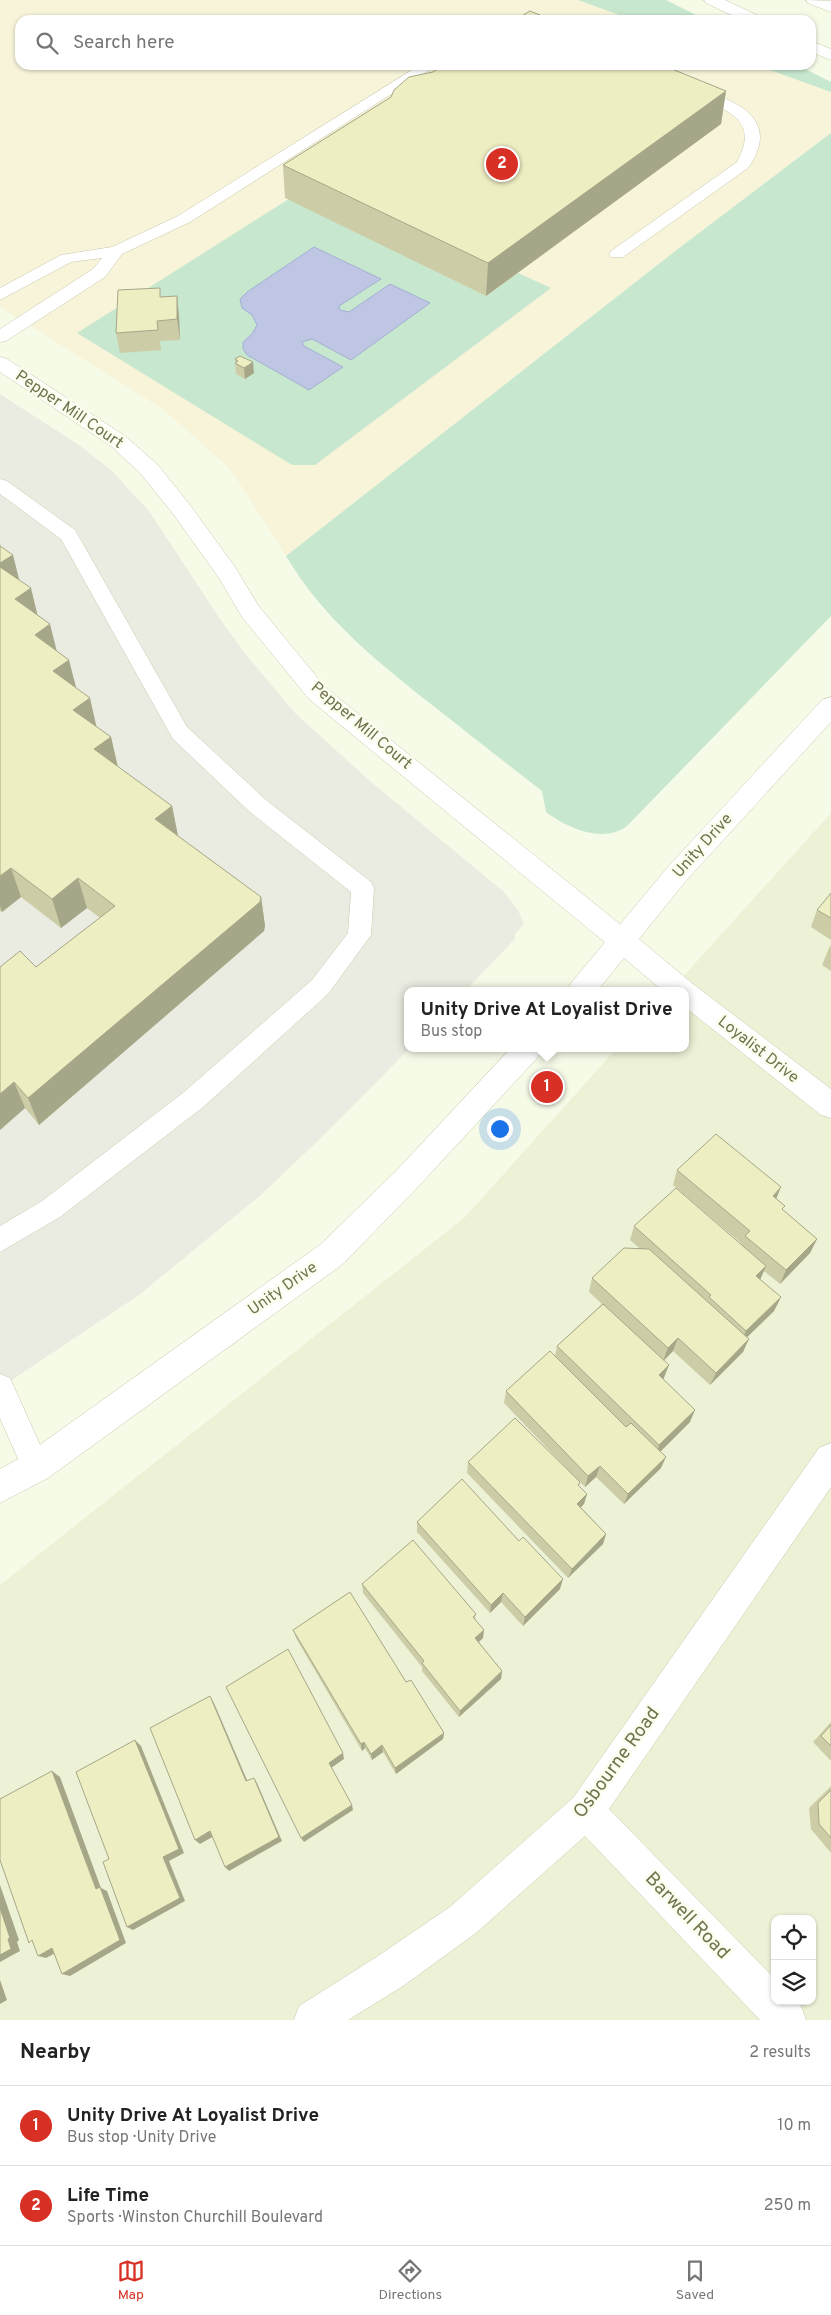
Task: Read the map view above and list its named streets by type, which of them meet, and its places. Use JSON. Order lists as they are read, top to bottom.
{
  "streets": {
    "street": [
      "Pepper Mill Court",
      "Unity Drive",
      "Loyalist Drive",
      "Osbourne Road",
      "Barwell Road"
    ]
  },
  "crossings": [
    ["Pepper Mill Court", "Unity Drive"],
    ["Osbourne Road", "Barwell Road"]
  ],
  "page": {
    "search": "Search here",
    "pins": ["2", "1"],
    "popup": ["Unity Drive At Loyalist Drive", "Bus stop"],
    "heading": ["Nearby", "2 results"],
    "list": [
      {
        "mark": "1",
        "name": "Unity Drive At Loyalist Drive",
        "note": "Bus stop · Unity Drive",
        "value": "10 m"
      },
      {
        "mark": "2",
        "name": "Life Time",
        "note": "Sports · Winston Churchill Boulevard",
        "value": "250 m"
      }
    ],
    "nav": ["Map", "Directions", "Saved"]
  }
}
